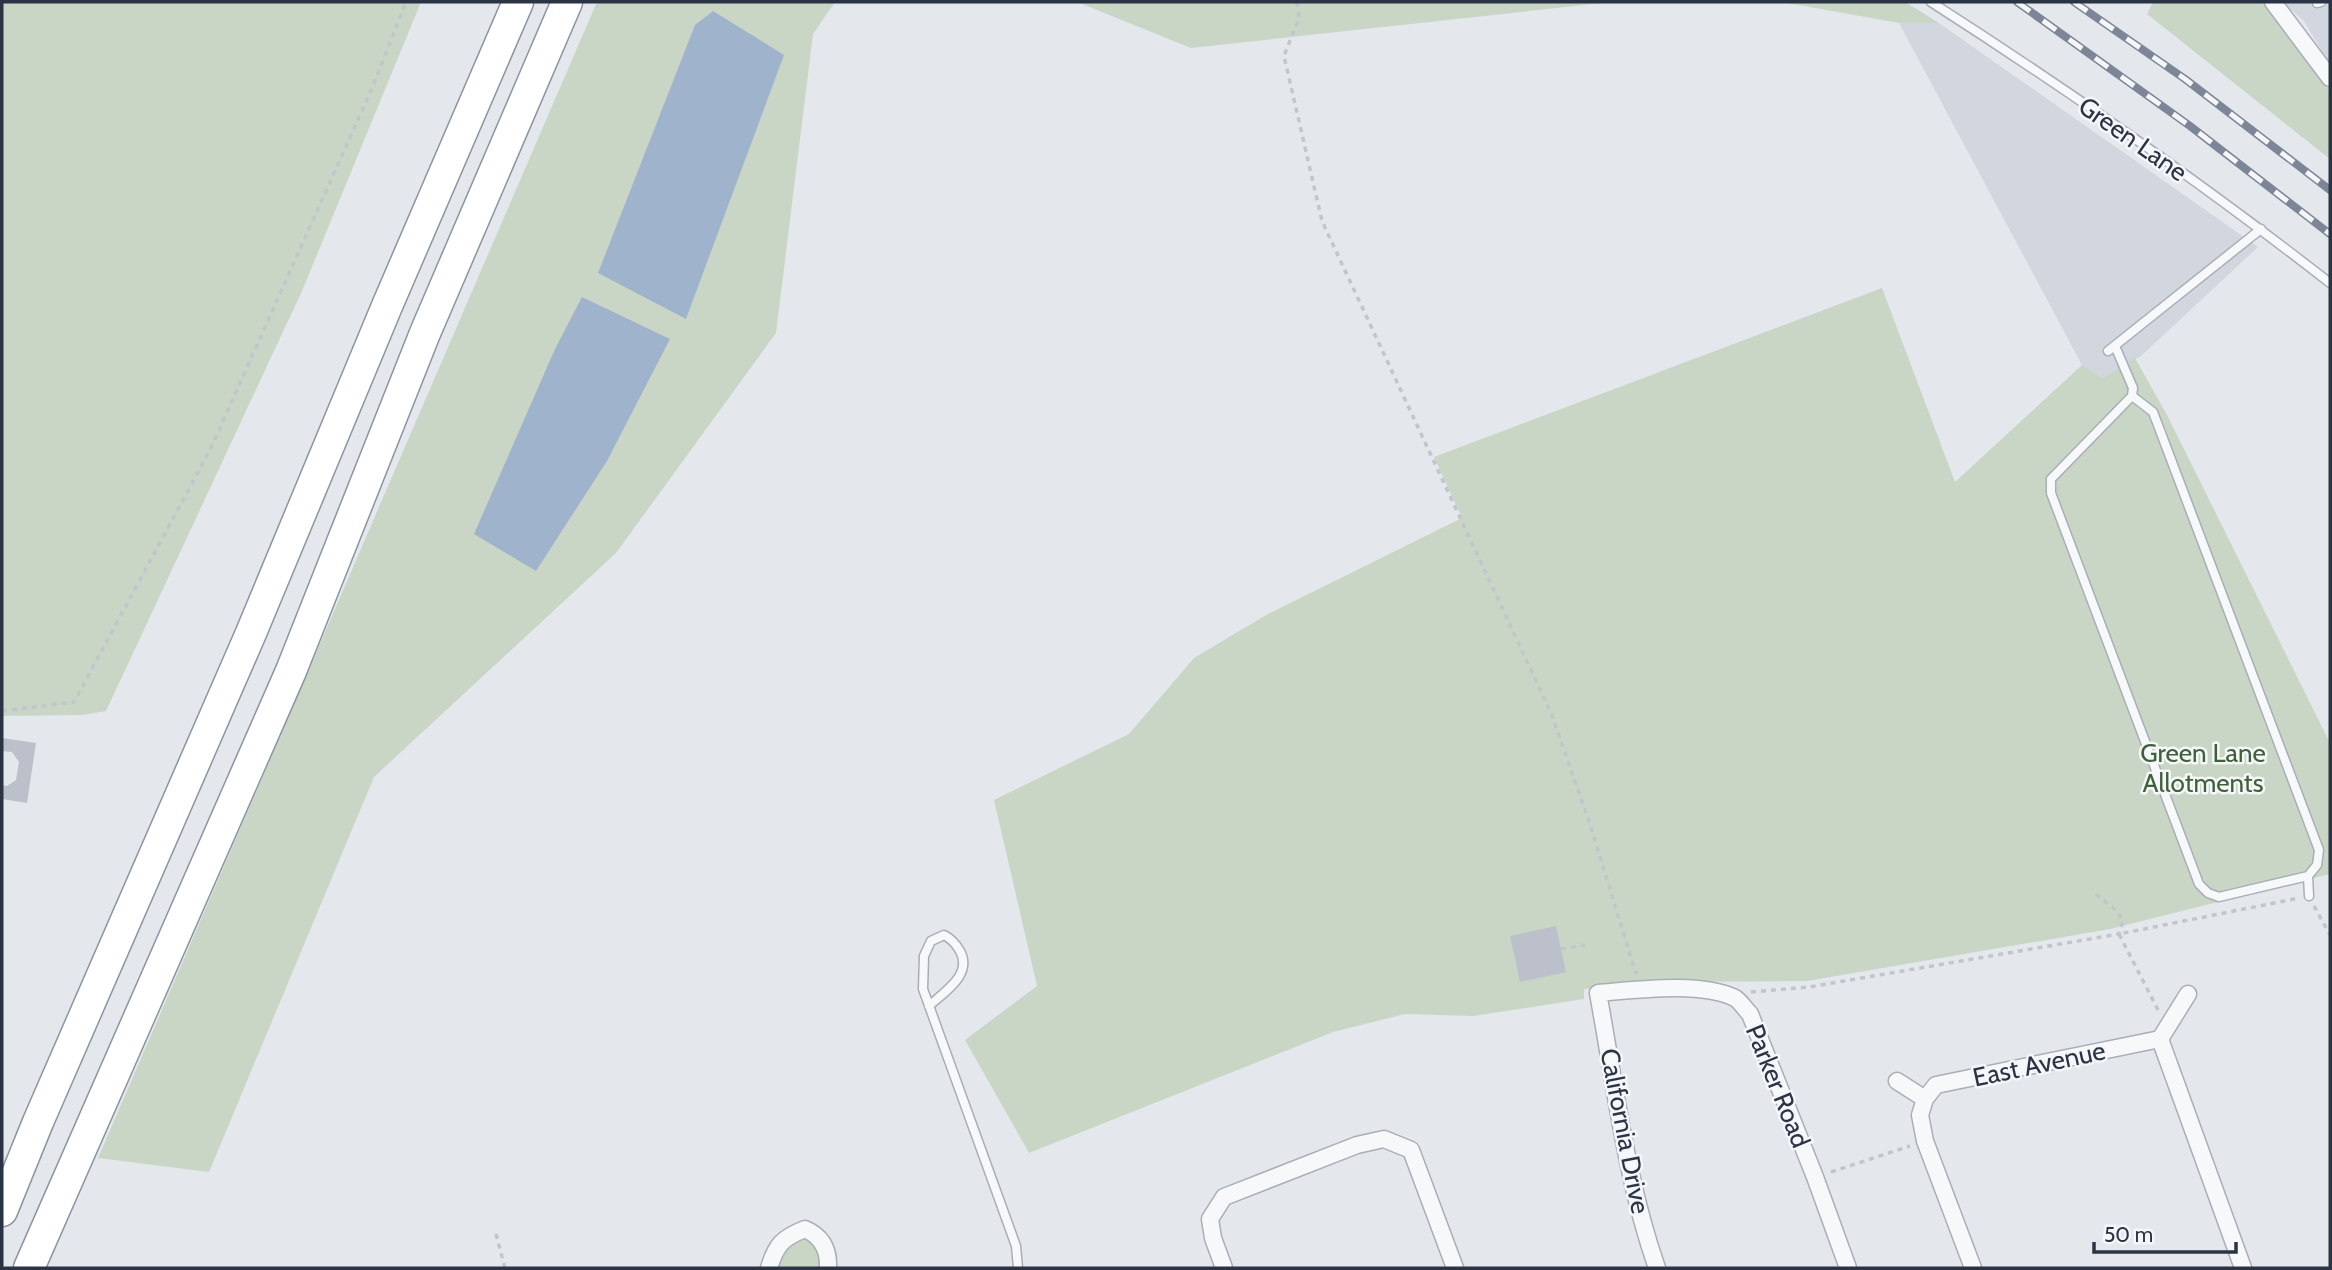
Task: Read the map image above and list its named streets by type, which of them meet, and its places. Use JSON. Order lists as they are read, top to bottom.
{
  "streets": {
    "street": ["East Avenue", "Parker Road", "California Drive"],
    "lane": ["Green Lane"]
  },
  "crossings": [
    ["Parker Road", "California Drive"]
  ],
  "parks": ["Green Lane Allotments"],
  "scale_bar": "50 m"
}
